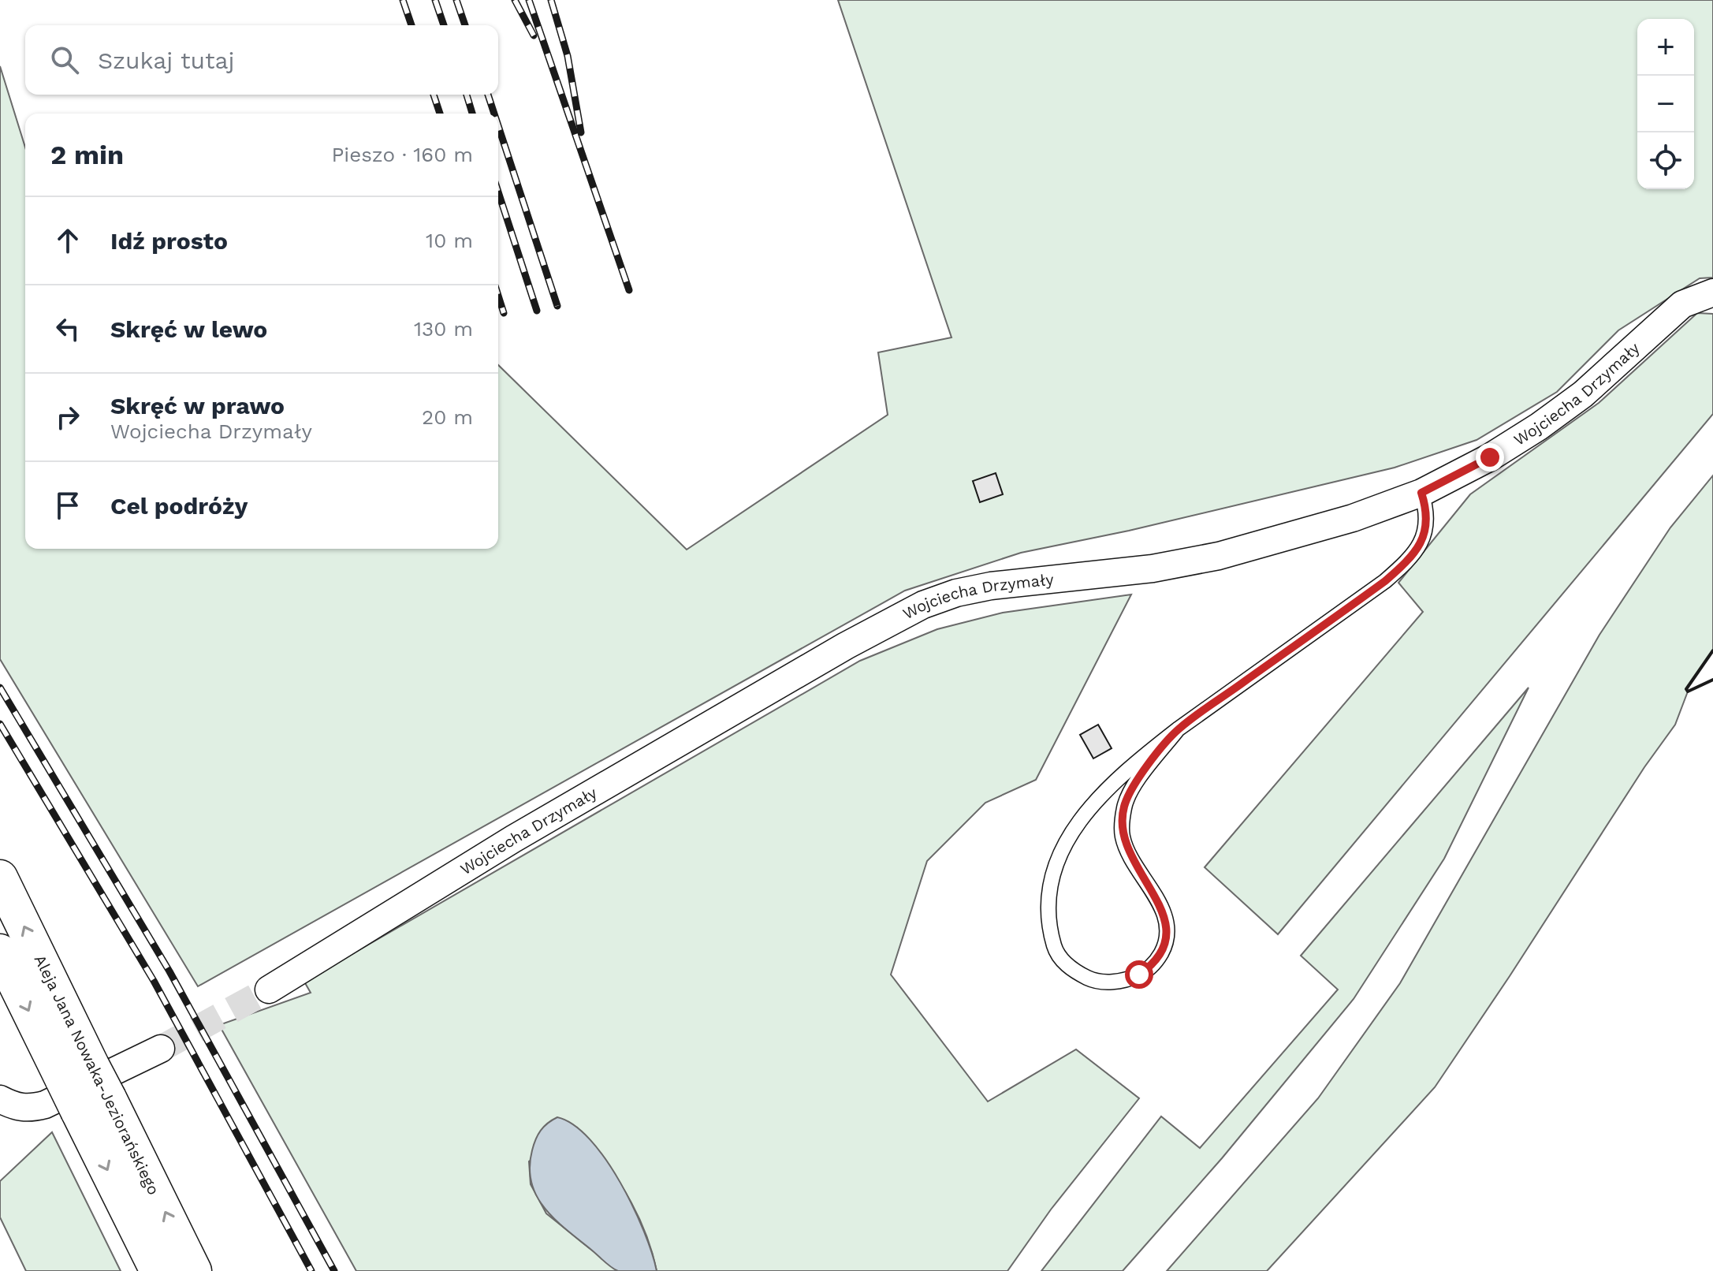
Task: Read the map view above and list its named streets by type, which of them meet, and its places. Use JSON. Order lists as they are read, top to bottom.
{
  "streets": {
    "main road": ["Aleja Jana Nowaka-Jeziorańskiego"],
    "street": ["Wojciecha Drzymały"]
  },
  "page": {
    "map_buttons": ["+", "−"],
    "search": "Szukaj tutaj",
    "heading": ["2 min", "Pieszo · 160 m"],
    "list": [
      ["Idź prosto", "10 m"],
      ["Skręć w lewo", "130 m"],
      ["Skręć w prawo", "Wojciecha Drzymały", "20 m"],
      "Cel podróży"
    ]
  }
}
